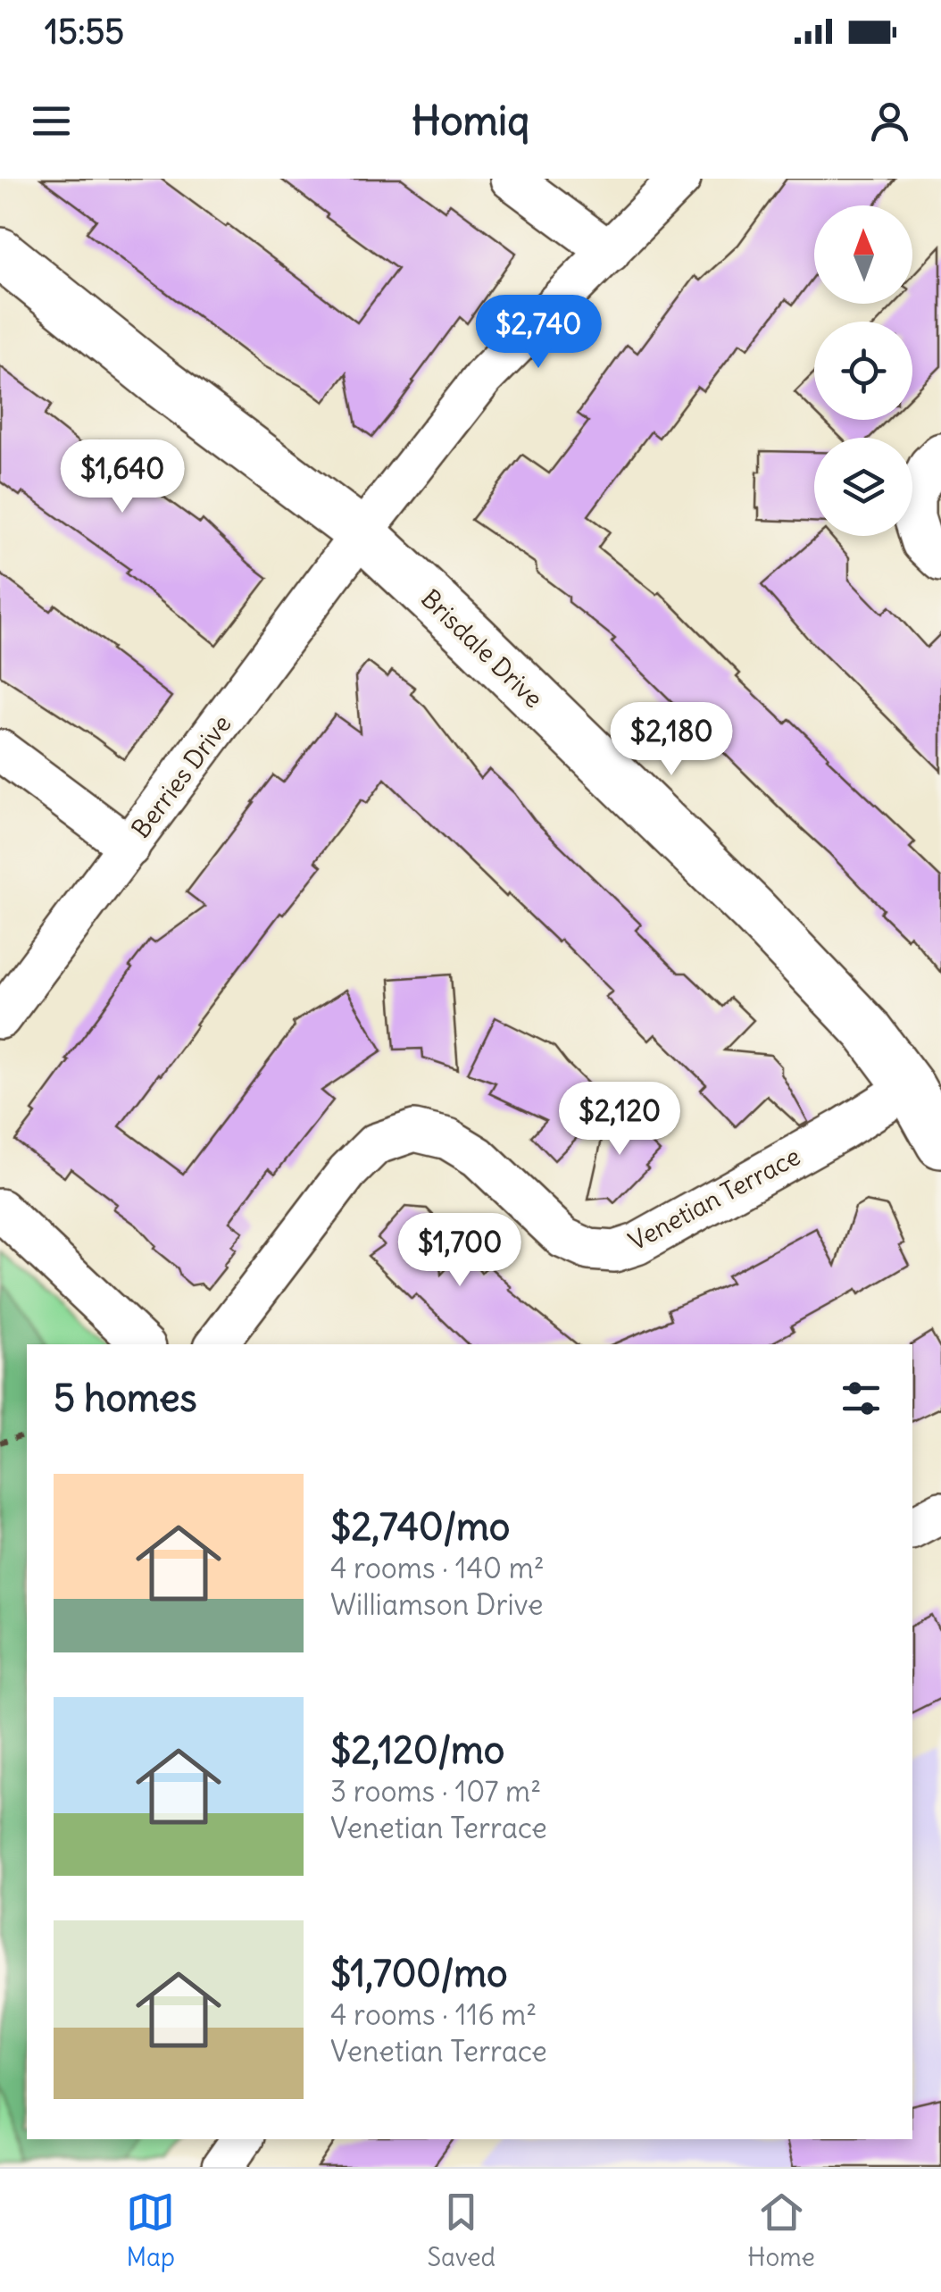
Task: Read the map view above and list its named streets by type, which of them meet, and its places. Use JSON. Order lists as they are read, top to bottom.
{
  "streets": {
    "street": ["Brisdale Drive", "Berries Drive", "Venetian Terrace"]
  },
  "crossings": [
    ["Brisdale Drive", "Berries Drive"],
    ["Brisdale Drive", "Venetian Terrace"]
  ],
  "north": "top",
  "page": {
    "status": "15:55",
    "header": "Homiq",
    "price": [
      "$2,740",
      "$1,640",
      "$2,180",
      "$2,120",
      "$1,700"
    ],
    "heading": "5 homes",
    "list": [
      {
        "name": "$2,740/mo",
        "note": "4 rooms · 140 m² · Williamson Drive"
      },
      {
        "name": "$2,120/mo",
        "note": "3 rooms · 107 m² · Venetian Terrace"
      },
      {
        "name": "$1,700/mo",
        "note": "4 rooms · 116 m² · Venetian Terrace"
      }
    ],
    "tabs": ["Map", "Saved", "Home"]
  }
}
